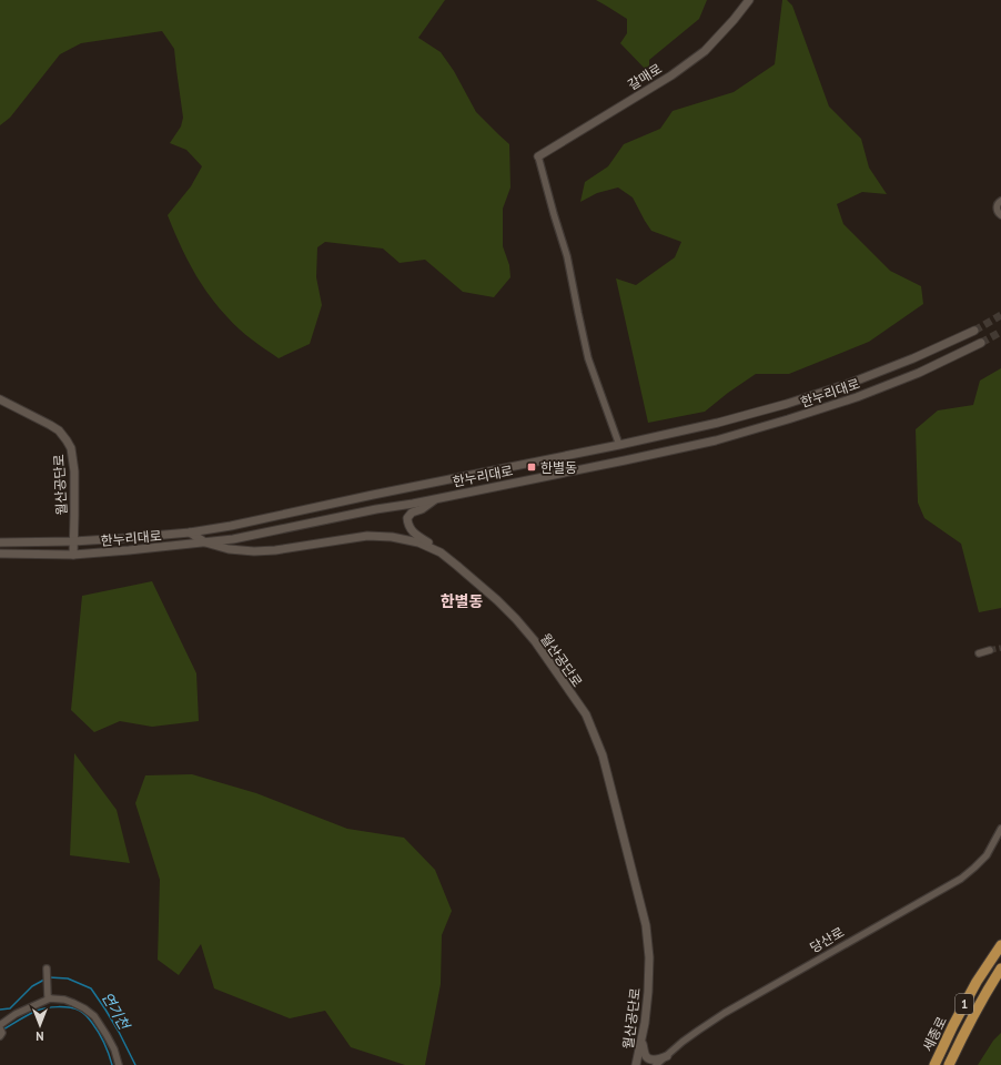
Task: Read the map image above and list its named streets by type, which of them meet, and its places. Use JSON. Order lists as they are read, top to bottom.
{
  "streets": {
    "highway": ["1", "세종로"],
    "street": [
      "갈매로",
      "한누리대로",
      "월산공단로",
      "당산로"
    ]
  },
  "crossings": [
    ["한누리대로", "월산공단로"]
  ],
  "districts": ["한별동"],
  "water": ["연기천"],
  "places": {
    "transit": ["한별동"]
  },
  "north": "bottom"
}
